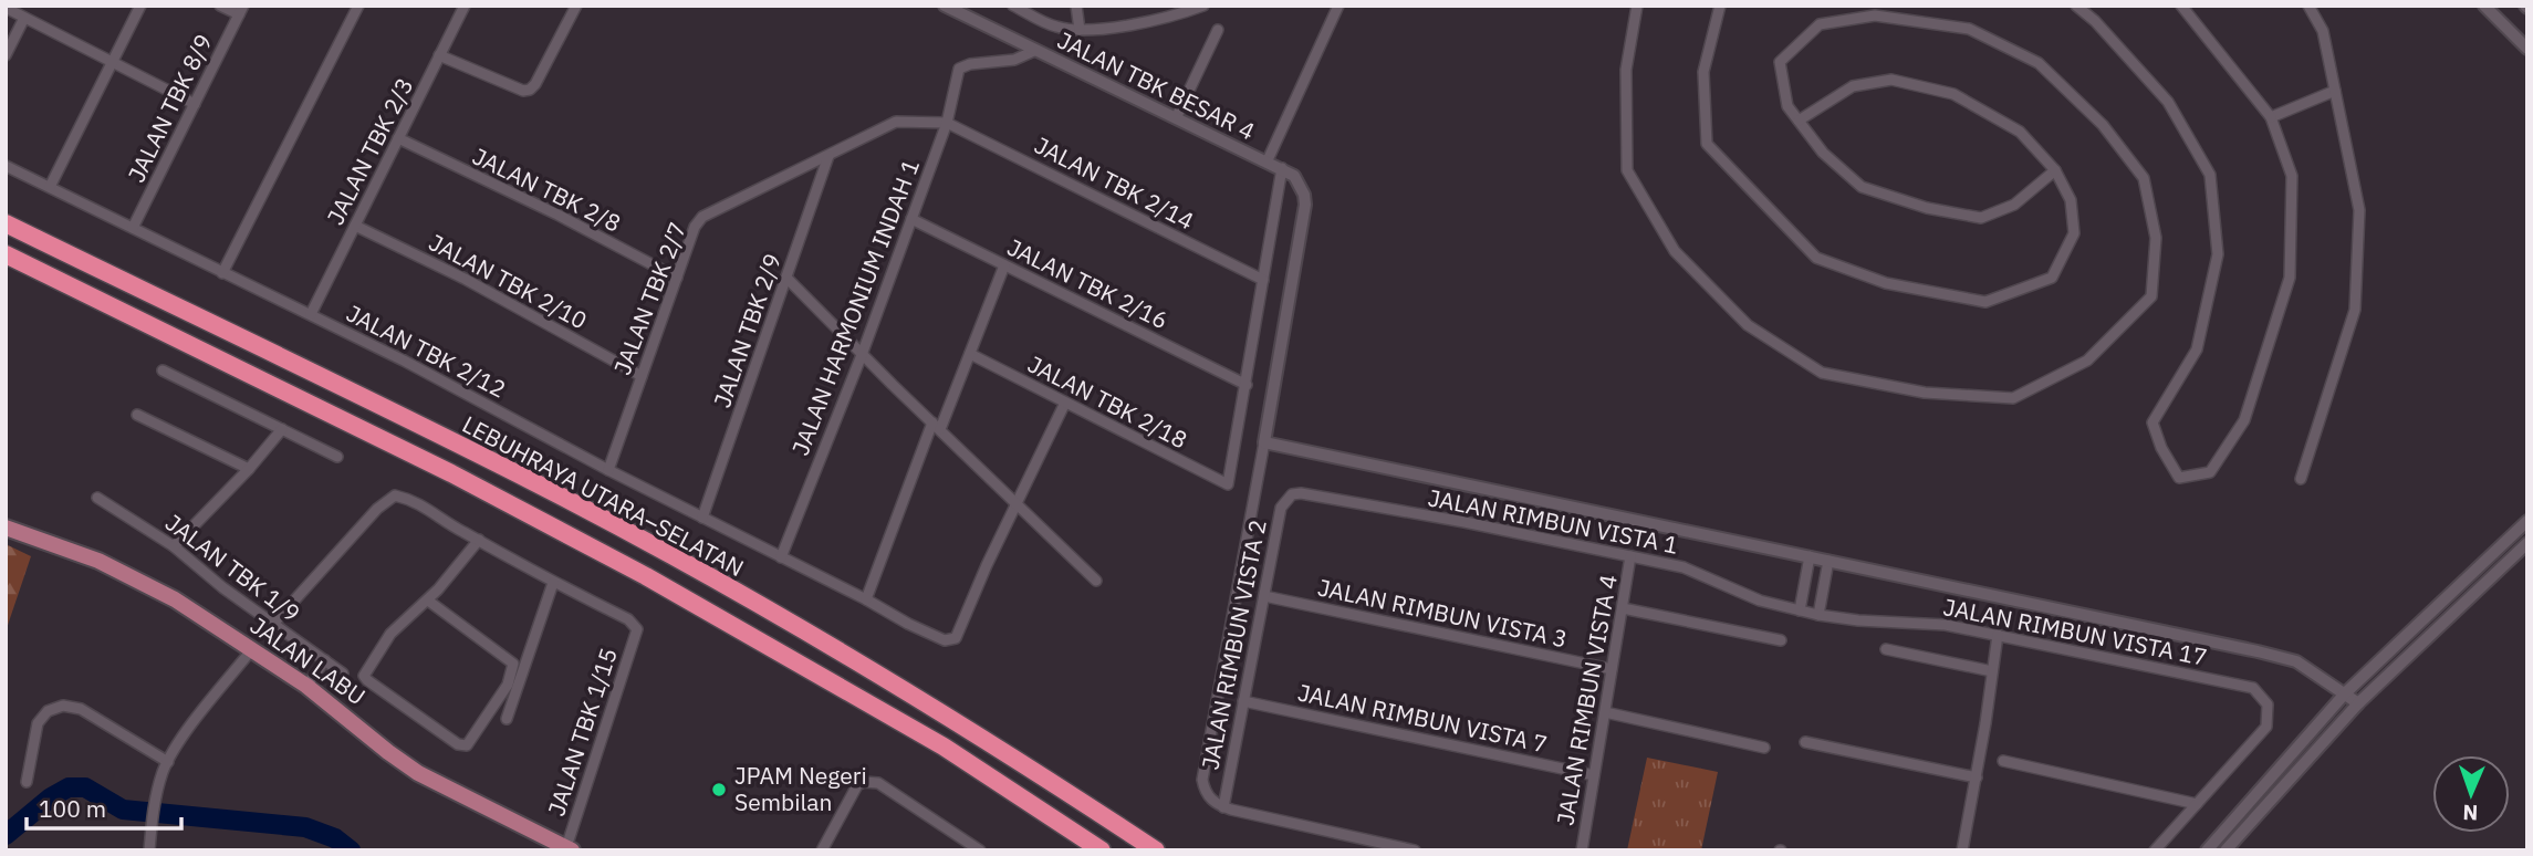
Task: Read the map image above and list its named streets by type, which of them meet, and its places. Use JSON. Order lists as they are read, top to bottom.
{
  "streets": {
    "highway": ["LEBUHRAYA UTARA–SELATAN"],
    "main road": ["JALAN LABU"],
    "street": [
      "JALAN TBK BESAR 4",
      "JALAN TBK 8/9",
      "JALAN TBK 2/3",
      "JALAN TBK 2/14",
      "JALAN TBK 2/8",
      "JALAN TBK 2/10",
      "JALAN TBK 2/16",
      "JALAN TBK 2/7",
      "JALAN HARMONIUM INDAH 1",
      "JALAN TBK 2/9",
      "JALAN TBK 2/12",
      "JALAN TBK 2/18",
      "JALAN RIMBUN VISTA 1",
      "JALAN TBK 1/9",
      "JALAN RIMBUN VISTA 3",
      "JALAN RIMBUN VISTA 17",
      "JALAN RIMBUN VISTA 2",
      "JALAN RIMBUN VISTA 4",
      "JALAN RIMBUN VISTA 7",
      "JALAN TBK 1/15"
    ]
  },
  "crossings": [
    ["JALAN TBK BESAR 4", "JALAN HARMONIUM INDAH 1"],
    ["JALAN TBK 2/3", "JALAN TBK 2/8"],
    ["JALAN TBK 2/3", "JALAN TBK 2/10"],
    ["JALAN TBK 2/3", "JALAN TBK 2/12"],
    ["JALAN TBK 2/14", "JALAN TBK 2/7"],
    ["JALAN TBK 2/14", "JALAN HARMONIUM INDAH 1"],
    ["JALAN TBK 2/8", "JALAN TBK 2/7"],
    ["JALAN TBK 2/10", "JALAN TBK 2/7"],
    ["JALAN TBK 2/16", "JALAN HARMONIUM INDAH 1"],
    ["JALAN TBK 2/16", "JALAN TBK 2/18"],
    ["JALAN TBK 2/7", "JALAN HARMONIUM INDAH 1"],
    ["JALAN TBK 2/7", "JALAN TBK 2/9"],
    ["JALAN TBK 2/7", "JALAN TBK 2/12"],
    ["JALAN HARMONIUM INDAH 1", "JALAN TBK 2/12"],
    ["JALAN TBK 2/9", "JALAN TBK 2/12"],
    ["JALAN RIMBUN VISTA 1", "JALAN RIMBUN VISTA 17"],
    ["JALAN RIMBUN VISTA 1", "JALAN RIMBUN VISTA 2"],
    ["JALAN RIMBUN VISTA 1", "JALAN RIMBUN VISTA 4"],
    ["JALAN RIMBUN VISTA 3", "JALAN RIMBUN VISTA 2"],
    ["JALAN RIMBUN VISTA 3", "JALAN RIMBUN VISTA 4"],
    ["JALAN RIMBUN VISTA 2", "JALAN RIMBUN VISTA 7"],
    ["JALAN LABU", "JALAN TBK 1/15"],
    ["JALAN RIMBUN VISTA 4", "JALAN RIMBUN VISTA 7"]
  ],
  "places": ["JPAM Negeri Sembilan"],
  "scale_bar": "100 m",
  "north": "bottom"
}
